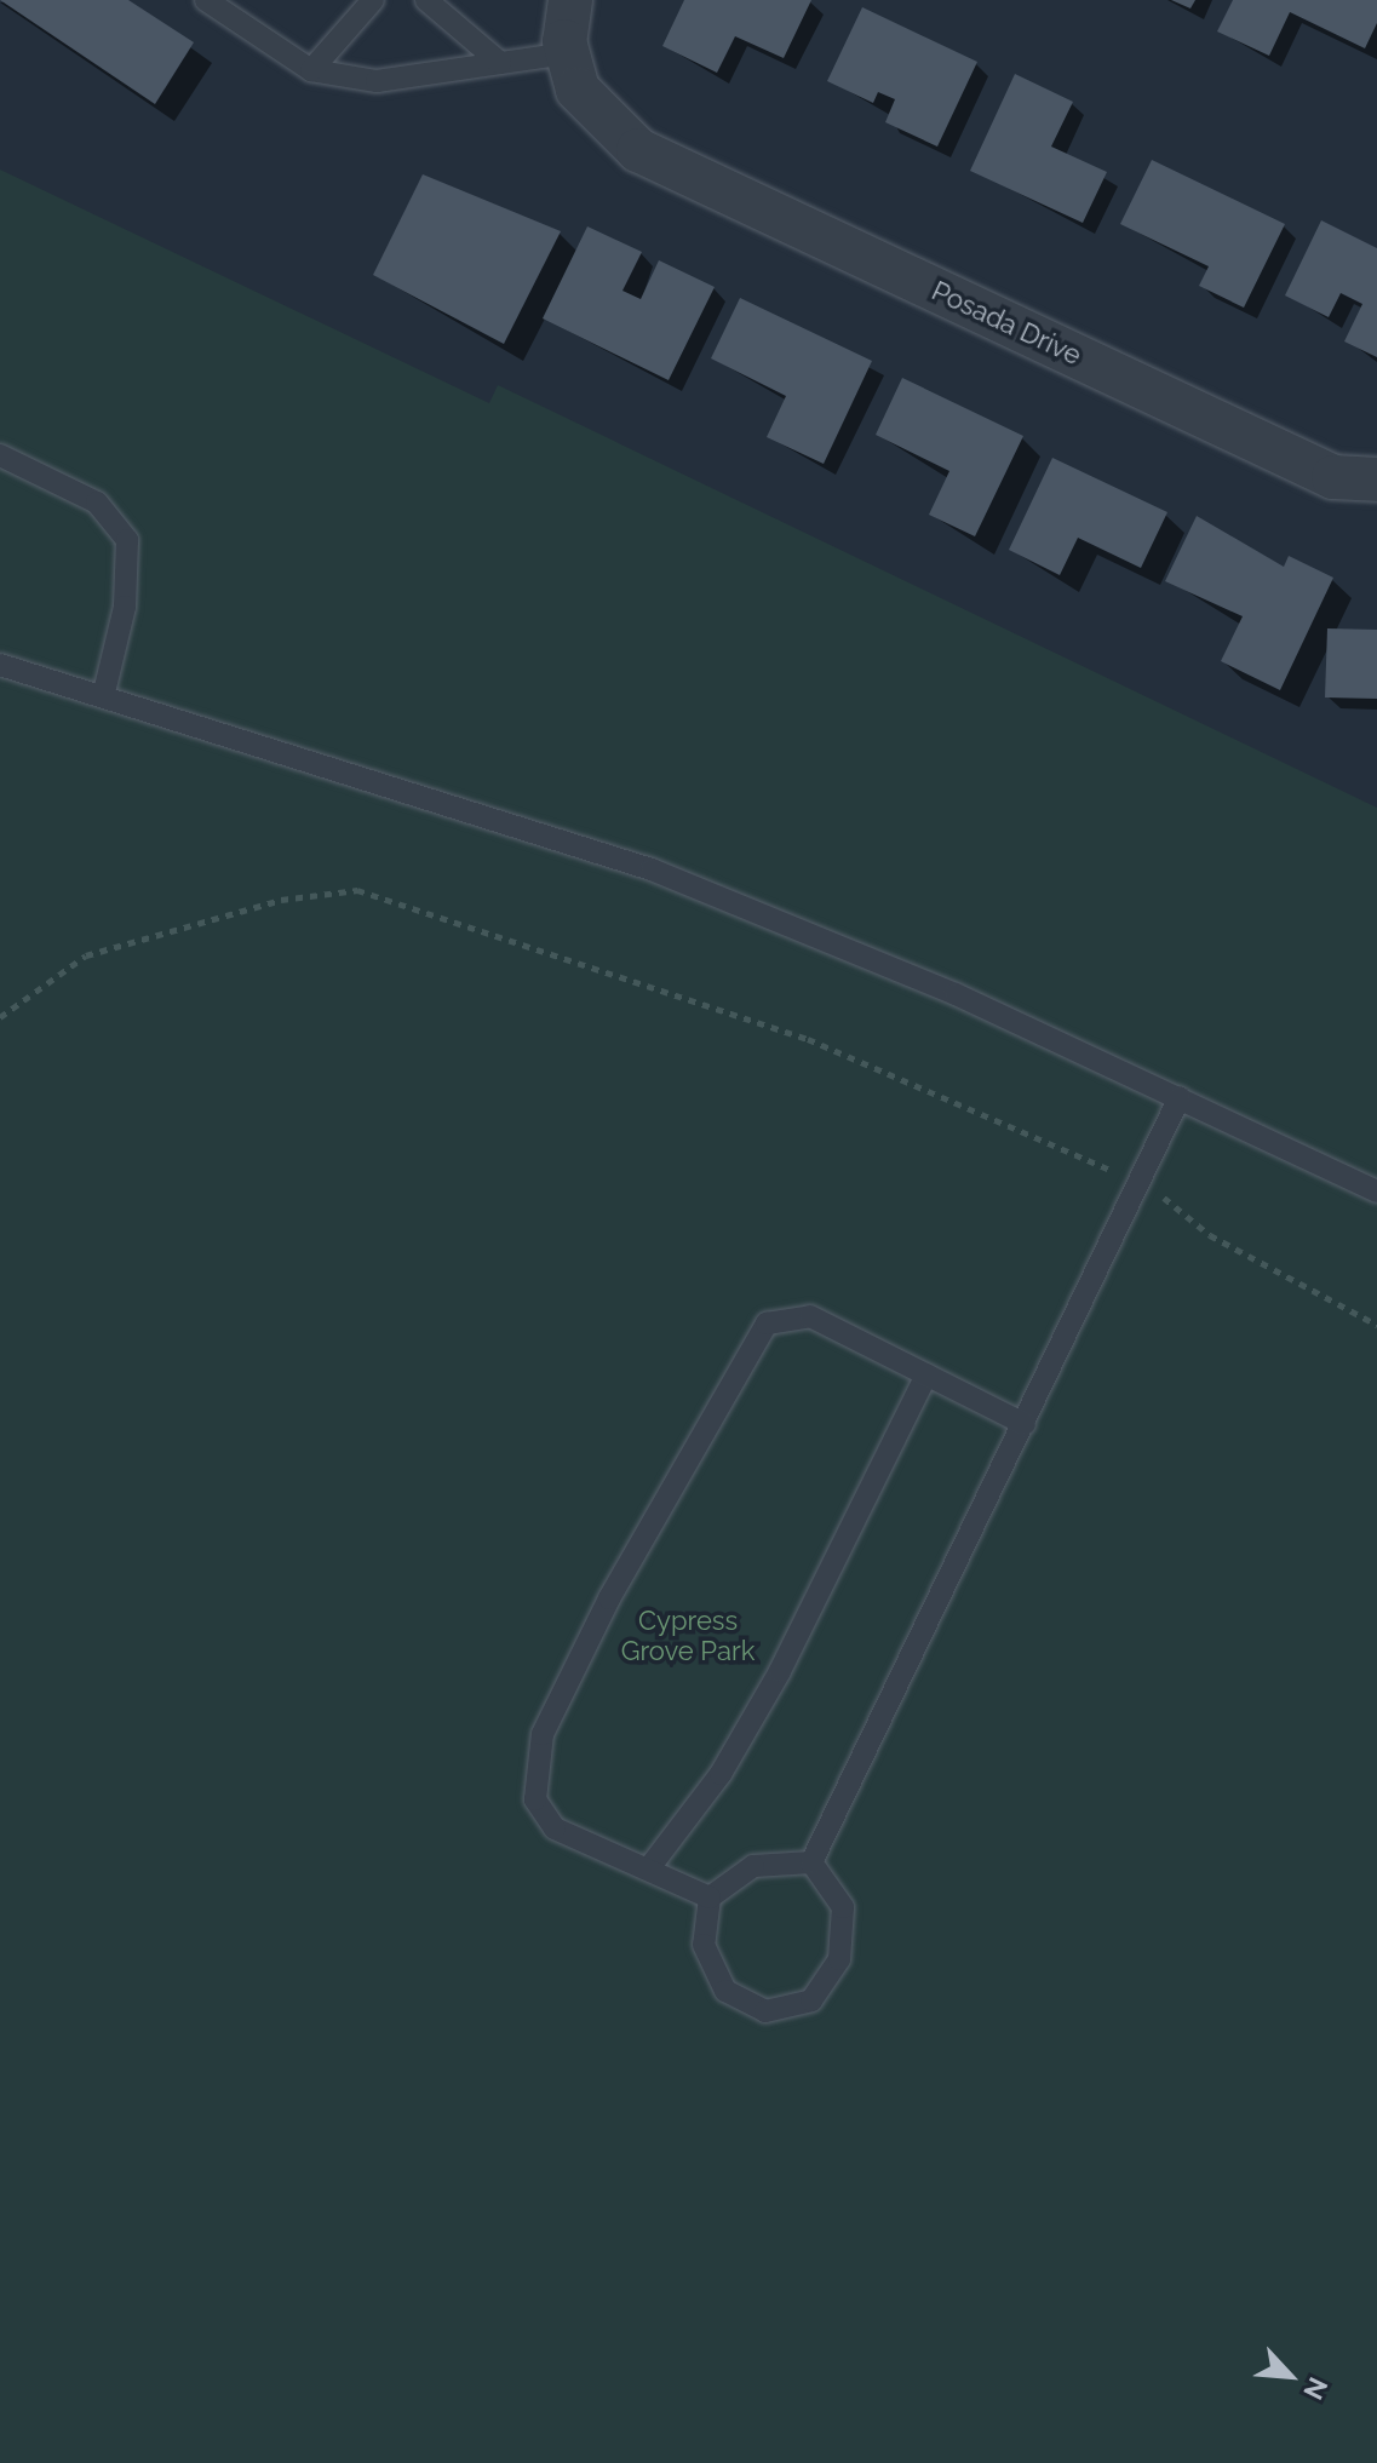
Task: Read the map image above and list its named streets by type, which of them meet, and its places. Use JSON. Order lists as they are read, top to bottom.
{
  "streets": {
    "street": ["Posada Drive"]
  },
  "parks": ["Cypress Grove Park"],
  "north": "bottom right"
}
